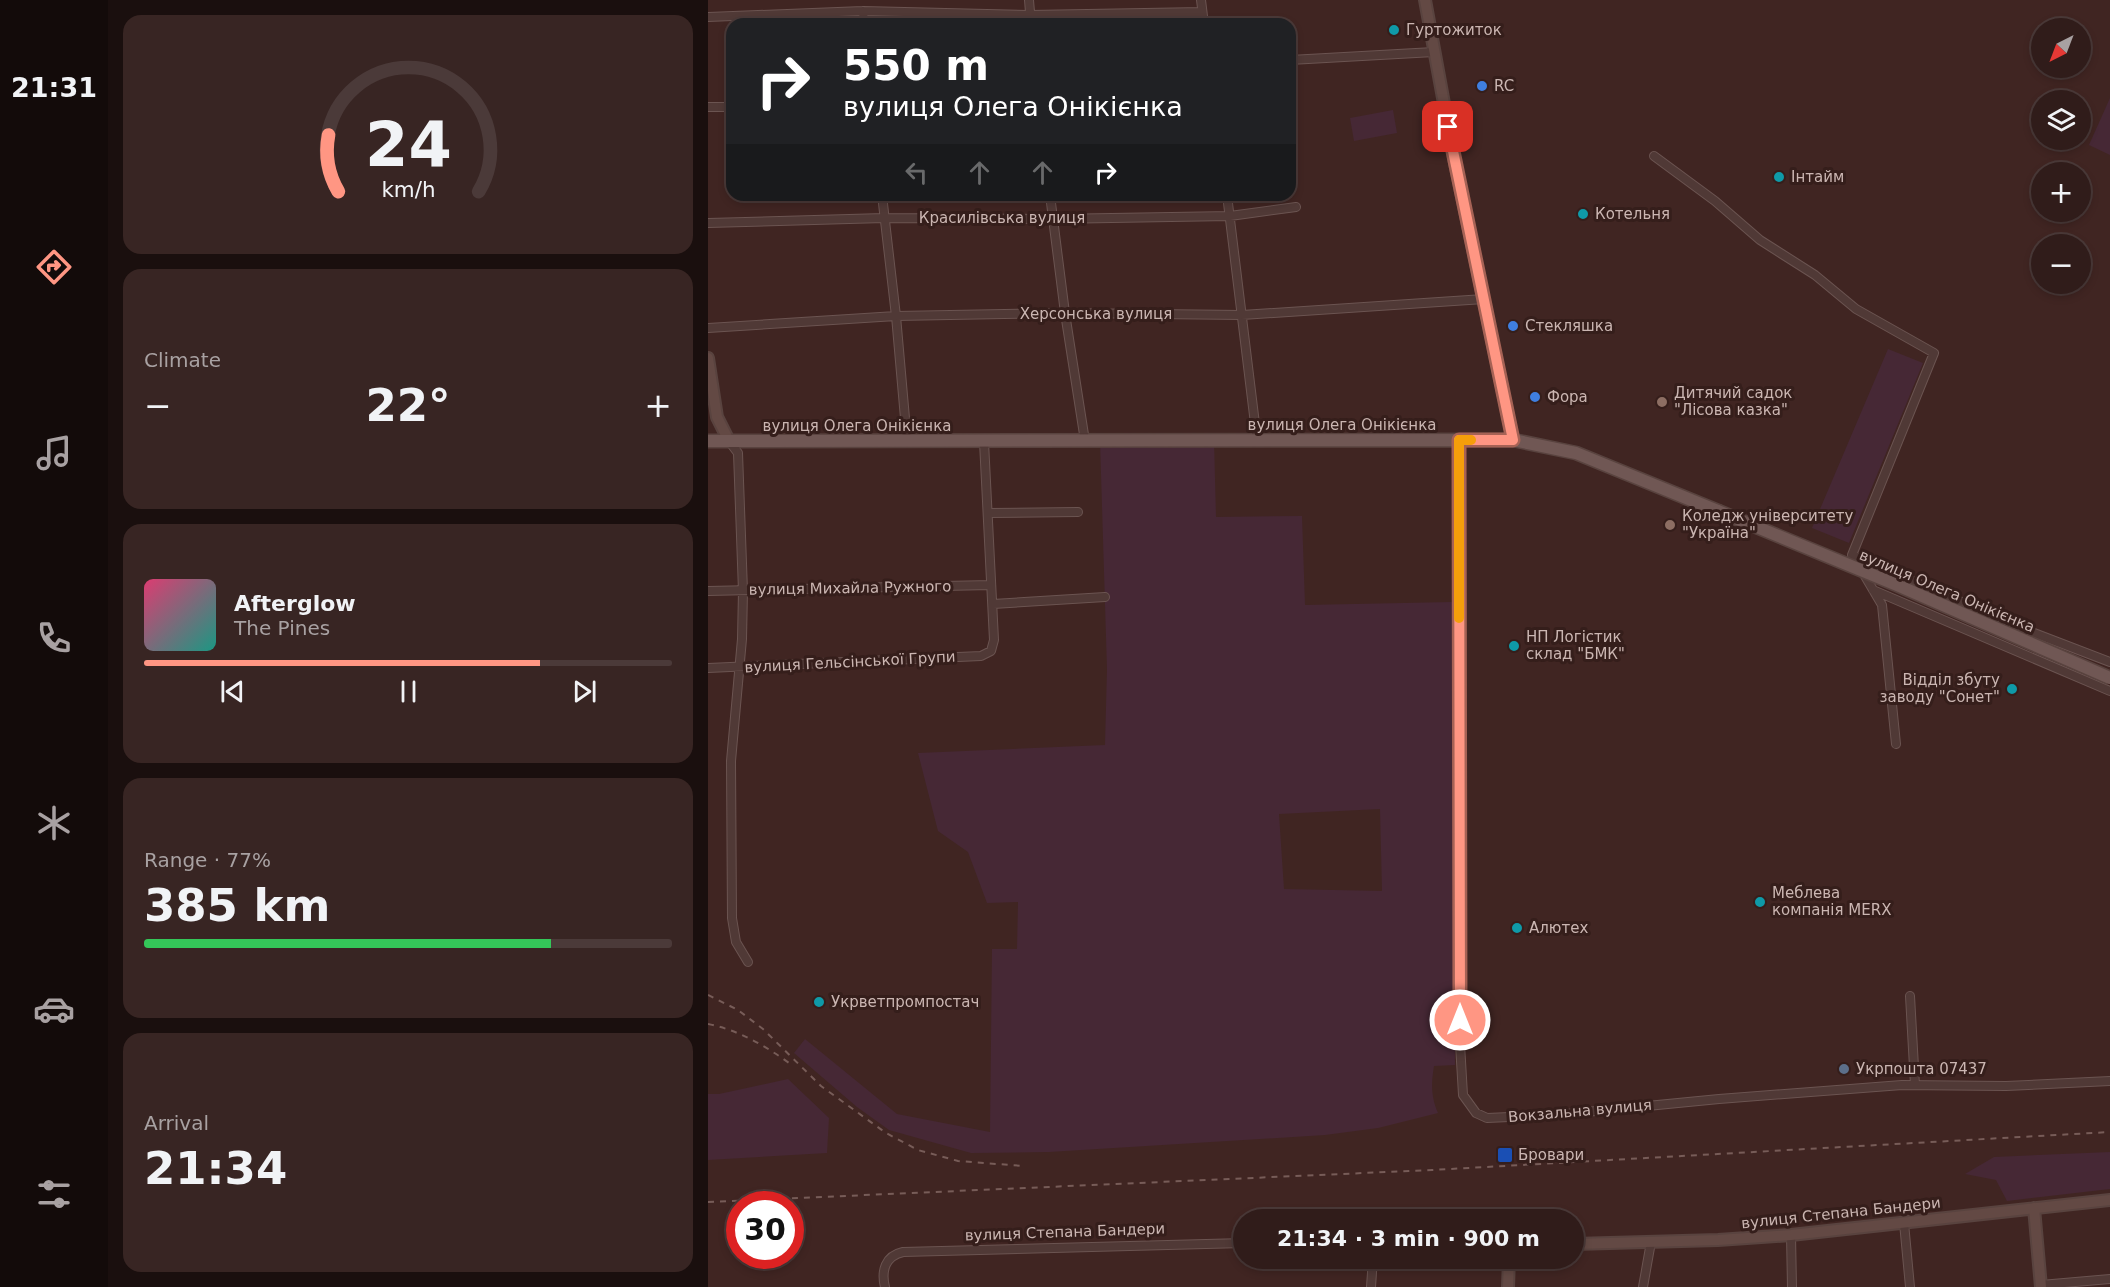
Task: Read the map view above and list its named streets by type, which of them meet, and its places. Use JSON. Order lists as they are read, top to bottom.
{
  "streets": {
    "main road": ["вулиця Олега Онікієнка"],
    "street": [
      "Красилівська вулиця",
      "Херсонська вулиця",
      "вулиця Михайла Ружного",
      "вулиця Гельсінської Групи",
      "Вокзальна вулиця",
      "вулиця Степана Бандери"
    ]
  },
  "crossings": [
    ["вулиця Олега Онікієнка", "Вокзальна вулиця"]
  ],
  "places": {
    "other": [
      "Гуртожиток",
      "RC",
      "Інтайм",
      "Котельня",
      "Стекляшка",
      "Фора",
      "Дитячий садок \"Лісова казка\"",
      "Коледж університету \"Україна\"",
      "НП Логістик склад \"БМК\"",
      "Відділ збуту заводу \"Сонет\"",
      "Меблева компанія MERX",
      "Алютех",
      "Укрветпромпостач",
      "Укрпошта 07437"
    ],
    "transit": ["Бровари"]
  },
  "north": "bottom left",
  "page": {
    "tabs": "21:31",
    "map_buttons": ["+", "−"],
    "turn": ["550 m", "вулиця Олега Онікієнка"],
    "tile": [
      "Climate",
      ["Range · 77%", "385 km"],
      ["Arrival", "21:34"]
    ],
    "heat": ["−", "22°", "+"],
    "song": ["Afterglow", "The Pines"],
    "limit": "30",
    "trip": "21:34 · 3 min · 900 m",
    "gauge": ["24", "km/h"]
  }
}
